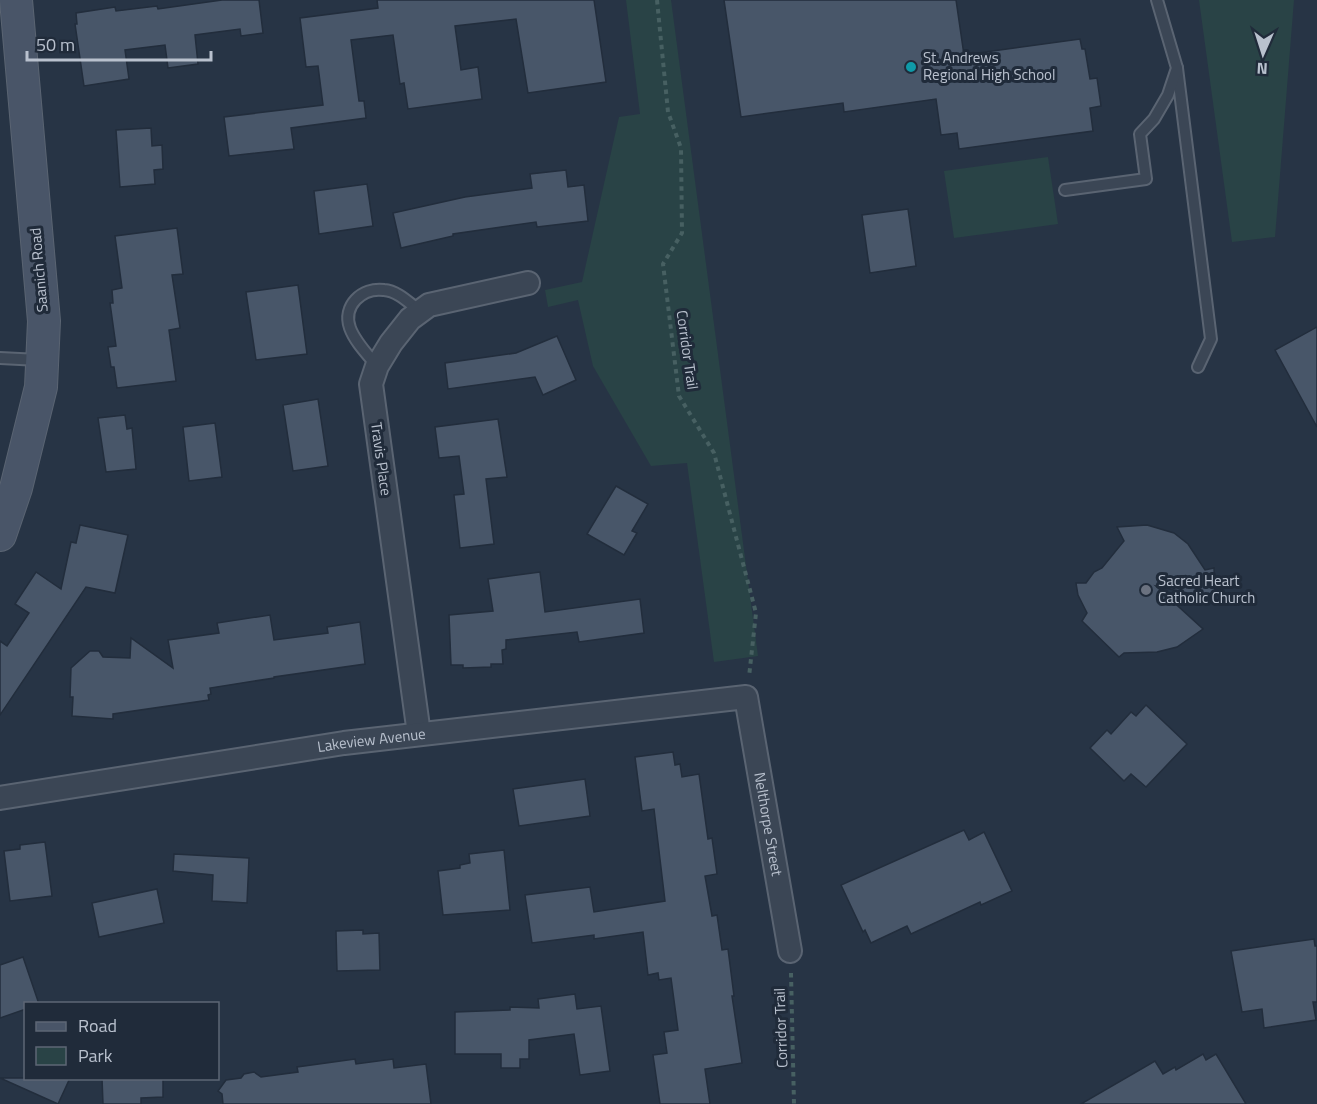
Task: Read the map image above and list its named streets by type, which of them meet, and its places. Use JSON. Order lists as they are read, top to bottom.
{
  "streets": {
    "street": [
      "Saanich Road",
      "Travis Place",
      "Lakeview Avenue",
      "Nelthorpe Street"
    ],
    "path": ["Corridor Trail"]
  },
  "crossings": [
    ["Corridor Trail", "Lakeview Avenue"],
    ["Corridor Trail", "Nelthorpe Street"],
    ["Travis Place", "Lakeview Avenue"],
    ["Lakeview Avenue", "Nelthorpe Street"]
  ],
  "places": ["St. Andrews Regional High School", "Sacred Heart Catholic Church"],
  "legend": ["Road", "Park"],
  "scale_bar": "50 m",
  "north": "bottom"
}
